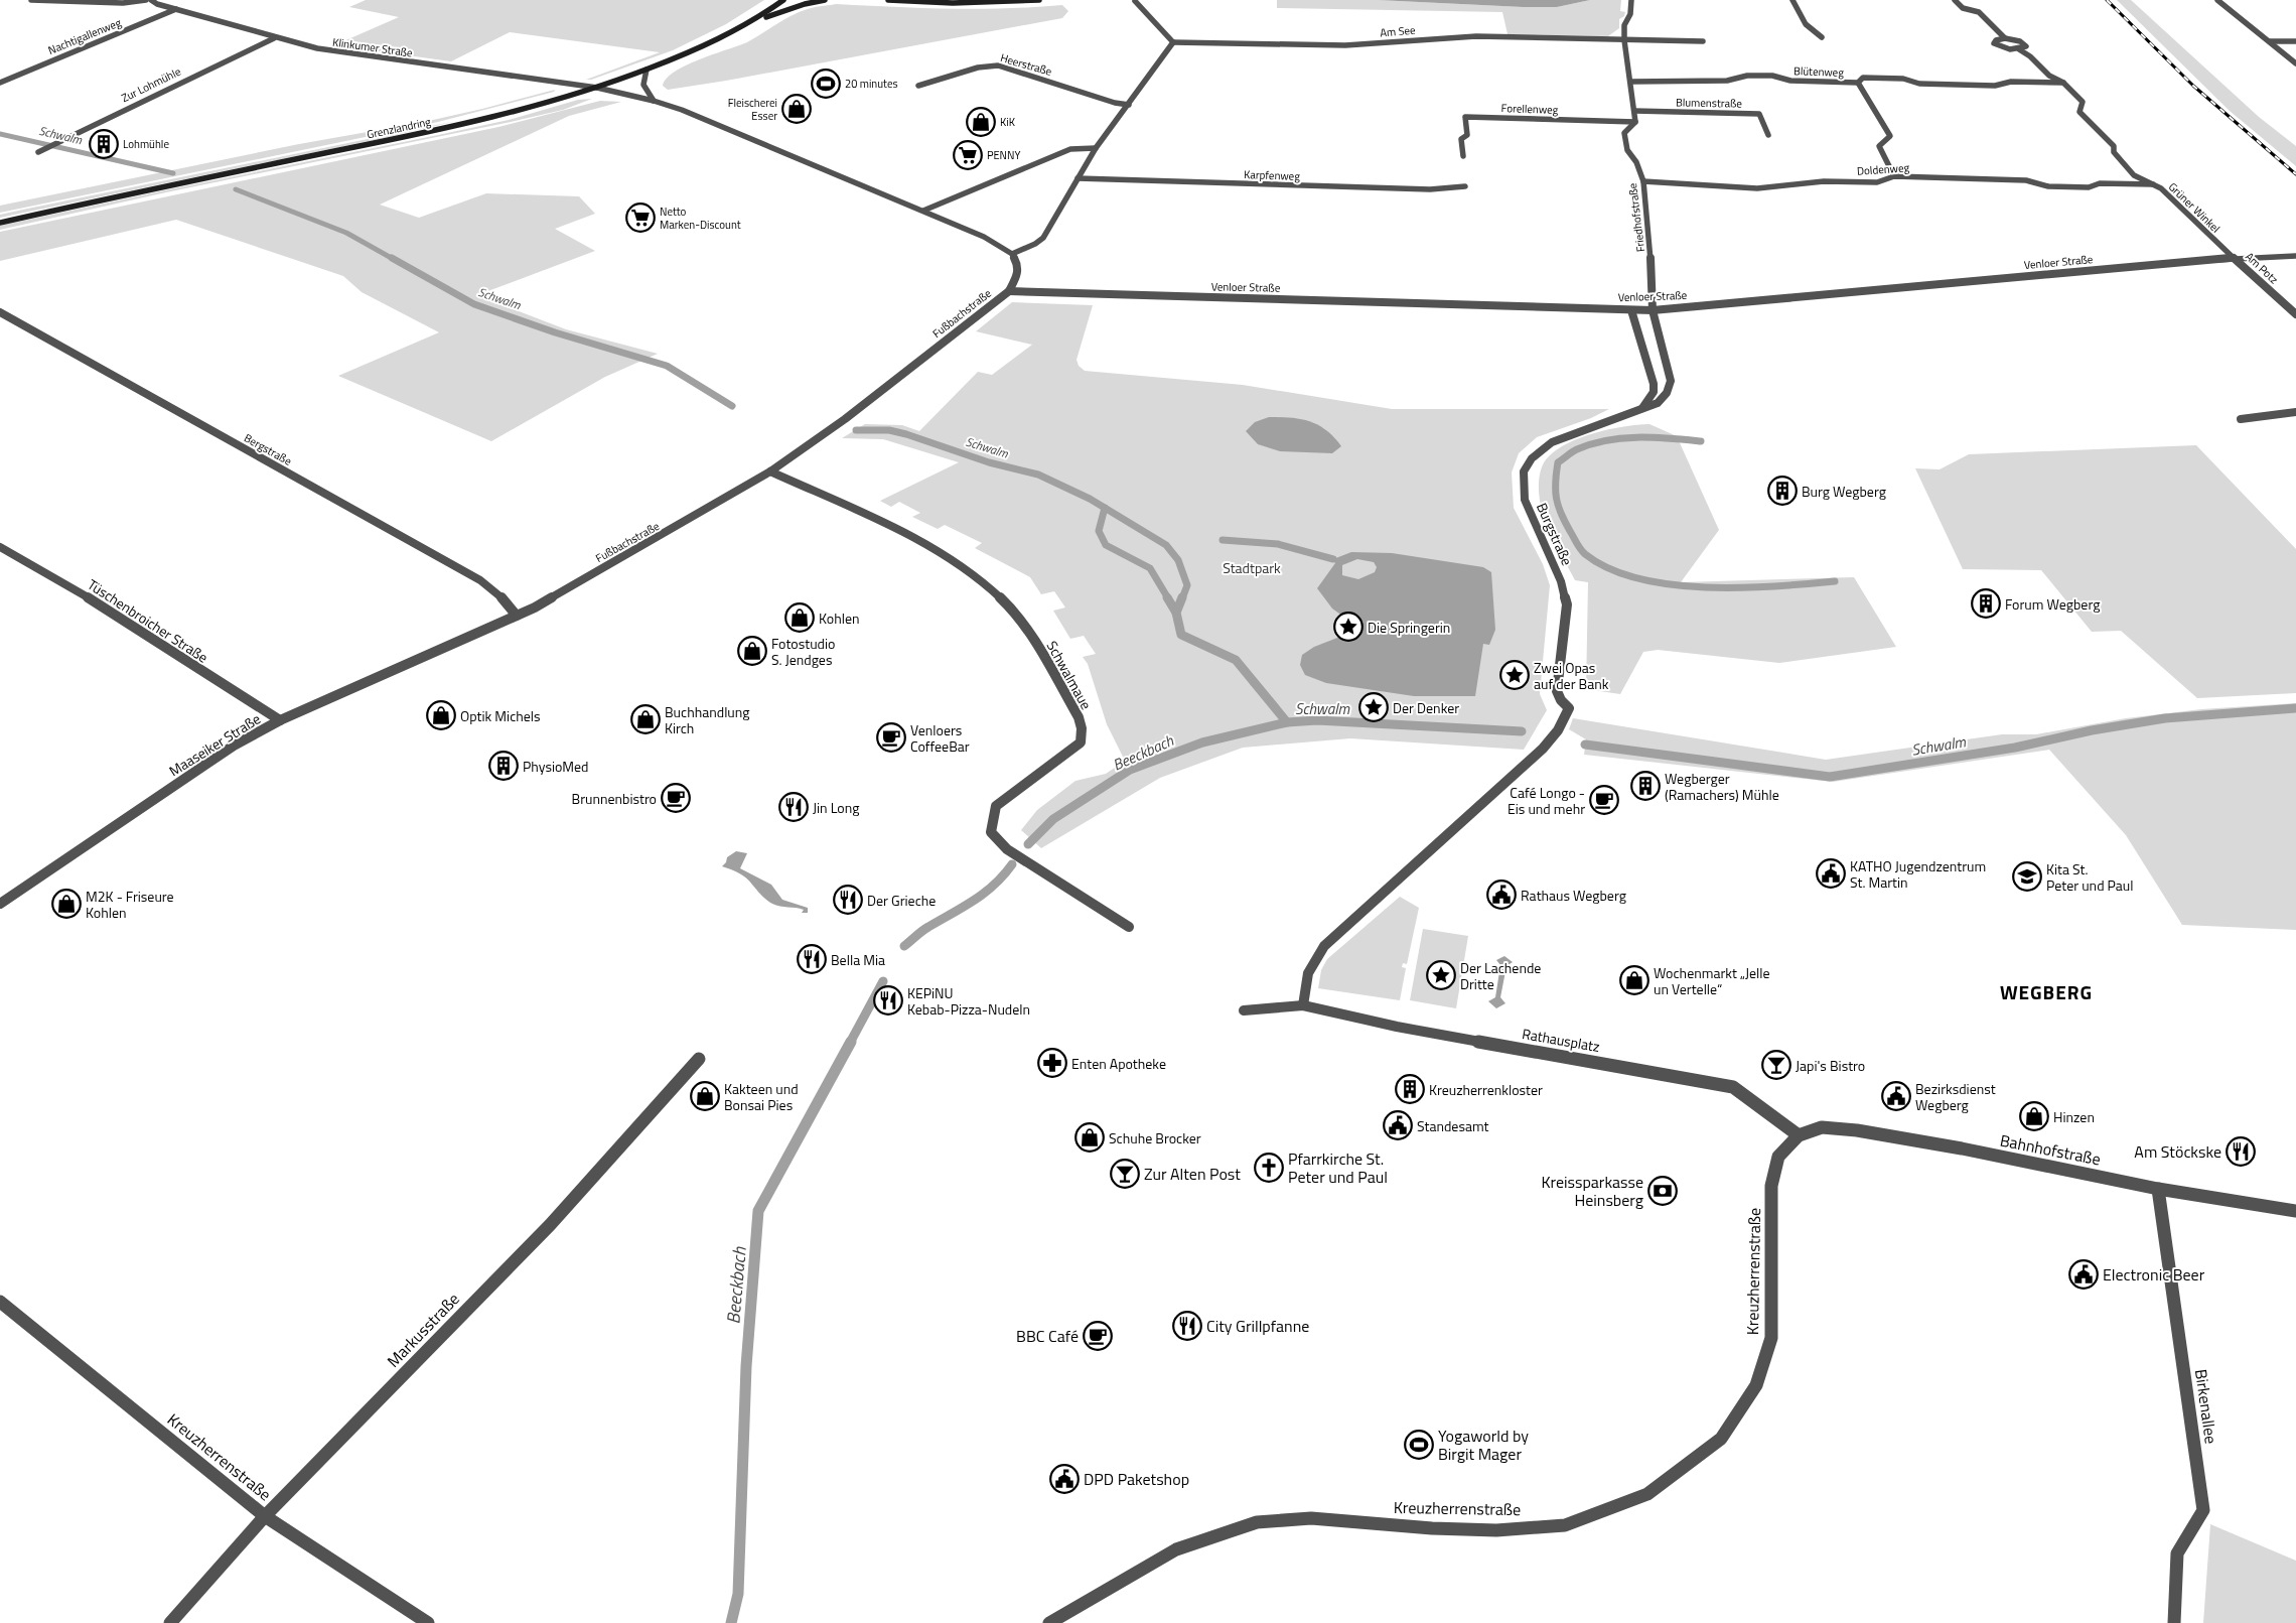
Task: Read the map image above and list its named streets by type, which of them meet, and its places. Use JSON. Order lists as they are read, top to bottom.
{
  "streets": {
    "main road": ["Grenzlandring"],
    "street": [
      "Am See",
      "Nachtigallenweg",
      "Klinkumer Straße",
      "Heerstraße",
      "Blütenweg",
      "Zur Lohmühle",
      "Blumenstraße",
      "Forellenweg",
      "Doldenweg",
      "Karpfenweg",
      "Grüner Winkel",
      "Friedhofstraße",
      "Venloer Straße",
      "Am Potz",
      "Fußbachstraße",
      "Bergstraße",
      "Burgstraße",
      "Tüschenbroicher Straße",
      "Schwalmaue",
      "Maaseiker Straße",
      "Rathausplatz",
      "Bahnhofstraße",
      "Kreuzherrenstraße",
      "Markusstraße",
      "Birkenallee"
    ]
  },
  "crossings": [
    ["Am See", "Friedhofstraße"],
    ["Nachtigallenweg", "Klinkumer Straße"],
    ["Klinkumer Straße", "Zur Lohmühle"],
    ["Klinkumer Straße", "Grenzlandring"],
    ["Blütenweg", "Grüner Winkel"],
    ["Blütenweg", "Friedhofstraße"],
    ["Blumenstraße", "Friedhofstraße"],
    ["Forellenweg", "Friedhofstraße"],
    ["Doldenweg", "Grüner Winkel"],
    ["Doldenweg", "Friedhofstraße"],
    ["Grüner Winkel", "Venloer Straße"],
    ["Grüner Winkel", "Am Potz"],
    ["Friedhofstraße", "Venloer Straße"],
    ["Friedhofstraße", "Burgstraße"],
    ["Venloer Straße", "Am Potz"],
    ["Venloer Straße", "Fußbachstraße"],
    ["Venloer Straße", "Burgstraße"],
    ["Fußbachstraße", "Bergstraße"],
    ["Fußbachstraße", "Schwalmaue"],
    ["Fußbachstraße", "Maaseiker Straße"],
    ["Bergstraße", "Maaseiker Straße"],
    ["Burgstraße", "Rathausplatz"],
    ["Tüschenbroicher Straße", "Maaseiker Straße"],
    ["Rathausplatz", "Bahnhofstraße"],
    ["Rathausplatz", "Kreuzherrenstraße"],
    ["Bahnhofstraße", "Kreuzherrenstraße"],
    ["Bahnhofstraße", "Birkenallee"],
    ["Kreuzherrenstraße", "Markusstraße"]
  ],
  "districts": ["WEGBERG"],
  "water": ["Schwalm", "Beeckbach"],
  "parks": ["Stadtpark"],
  "places": {
    "sports": ["20 minutes", "Yogaworld by Birgit Mager"],
    "shop": [
      "Fleischerei Esser",
      "KiK",
      "Kohlen",
      "Fotostudio S. Jendges",
      "Optik Michels",
      "Buchhandlung Kirch",
      "M2K - Friseure Kohlen",
      "Wochenmarkt „Jelle un Vertelle“",
      "Kakteen und Bonsai Pies",
      "Hinzen",
      "Schuhe Brocker"
    ],
    "building": [
      "Lohmühle",
      "Burg Wegberg",
      "Forum Wegberg",
      "PhysioMed",
      "Wegberger (Ramachers) Mühle",
      "Kreuzherrenkloster"
    ],
    "supermarket": ["PENNY", "Netto Marken-Discount"],
    "place": [
      "Die Springerin",
      "Zwei Opas auf der Bank",
      "Der Denker",
      "Der Lachende Dritte"
    ],
    "cafe": [
      "Venloers CoffeeBar",
      "Brunnenbistro",
      "Café Longo - Eis und mehr",
      "BBC Café"
    ],
    "restaurant": [
      "Jin Long",
      "Der Grieche",
      "Bella Mia",
      "KEPiNU Kebab-Pizza-Nudeln",
      "Am Stöckske",
      "City Grillpfanne"
    ],
    "public building": [
      "KATHO Jugendzentrum St. Martin",
      "Rathaus Wegberg",
      "Bezirksdienst Wegberg",
      "Standesamt",
      "Electronic Beer",
      "DPD Paketshop"
    ],
    "school or university": ["Kita St. Peter und Paul"],
    "pharmacy": ["Enten Apotheke"],
    "bar": ["Japi's Bistro", "Zur Alten Post"],
    "church": ["Pfarrkirche St. Peter und Paul"],
    "bank": ["Kreissparkasse Heinsberg"]
  }
}
